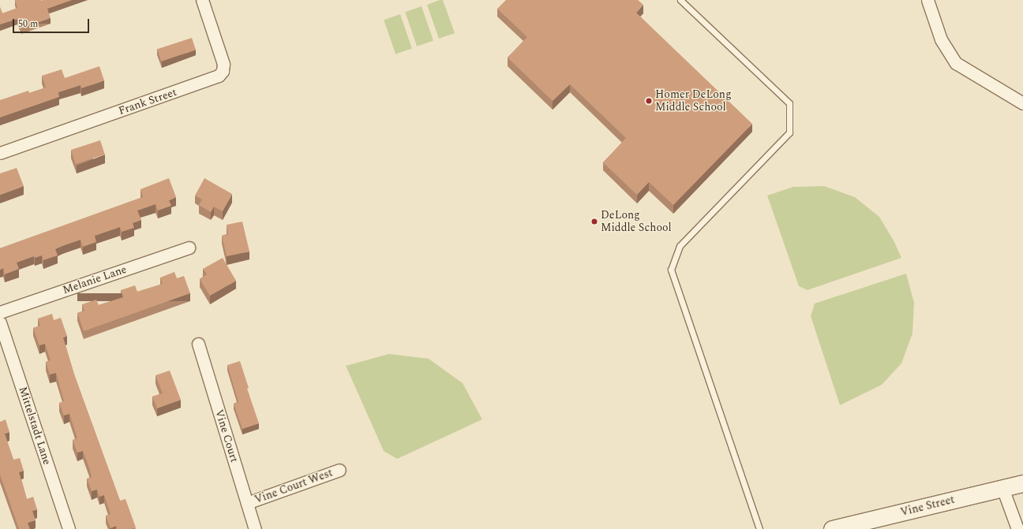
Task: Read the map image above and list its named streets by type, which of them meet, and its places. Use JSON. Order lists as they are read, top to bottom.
{
  "streets": {
    "street": [
      "Frank Street",
      "Melanie Lane",
      "Mittelstadt Lane",
      "Vine Court",
      "Vine Court West",
      "Vine Street"
    ]
  },
  "crossings": [
    ["Vine Court", "Vine Court West"]
  ],
  "places": ["Homer DeLong Middle School", "DeLong Middle School"],
  "scale_bar": "50 m"
}
